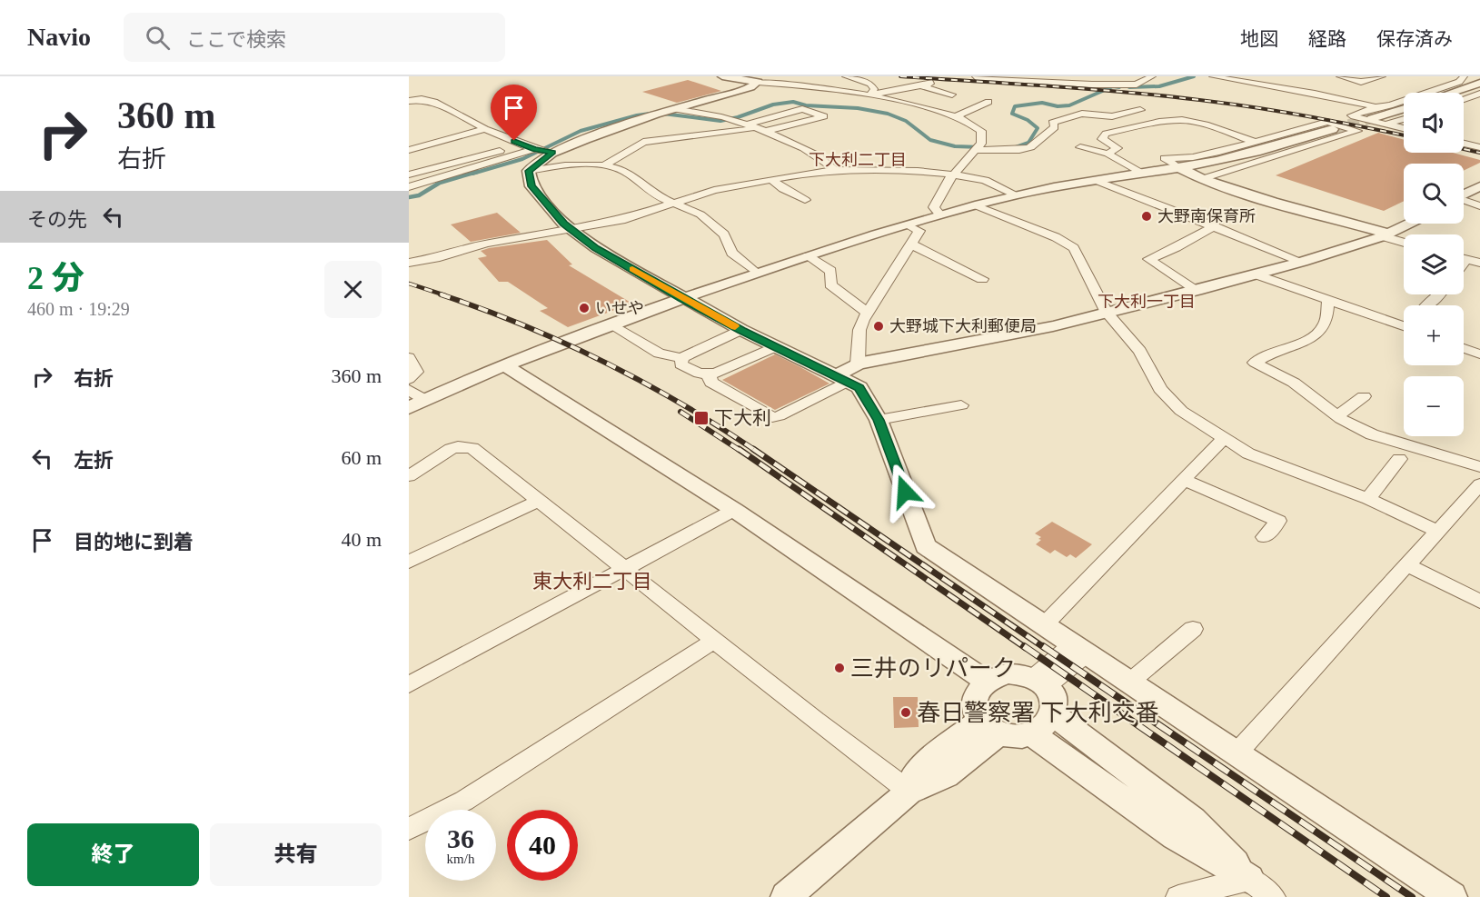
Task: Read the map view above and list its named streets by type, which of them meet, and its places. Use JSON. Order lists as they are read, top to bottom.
{
  "districts": ["下大利二丁目", "下大利一丁目", "東大利二丁目"],
  "places": {
    "other": [
      "大野南保育所",
      "いせや",
      "大野城下大利郵便局",
      "三井のリパーク",
      "春日警察署 下大利交番"
    ],
    "transit": ["下大利"]
  },
  "page": {
    "header": "Navio",
    "search": "ここで検索",
    "nav": ["地図", "経路", "保存済み"],
    "turn": ["360 m", "右折"],
    "map_buttons": ["+", "−"],
    "then": "その先",
    "heading": ["2 分", "460 m · 19:29"],
    "list": [
      {
        "name": "右折",
        "value": "360 m"
      },
      {
        "name": "左折",
        "value": "60 m"
      },
      {
        "name": "目的地に到着",
        "value": "40 m"
      }
    ],
    "speed": "36 km/h",
    "limit": "40",
    "buttons": ["終了", "共有"]
  }
}
